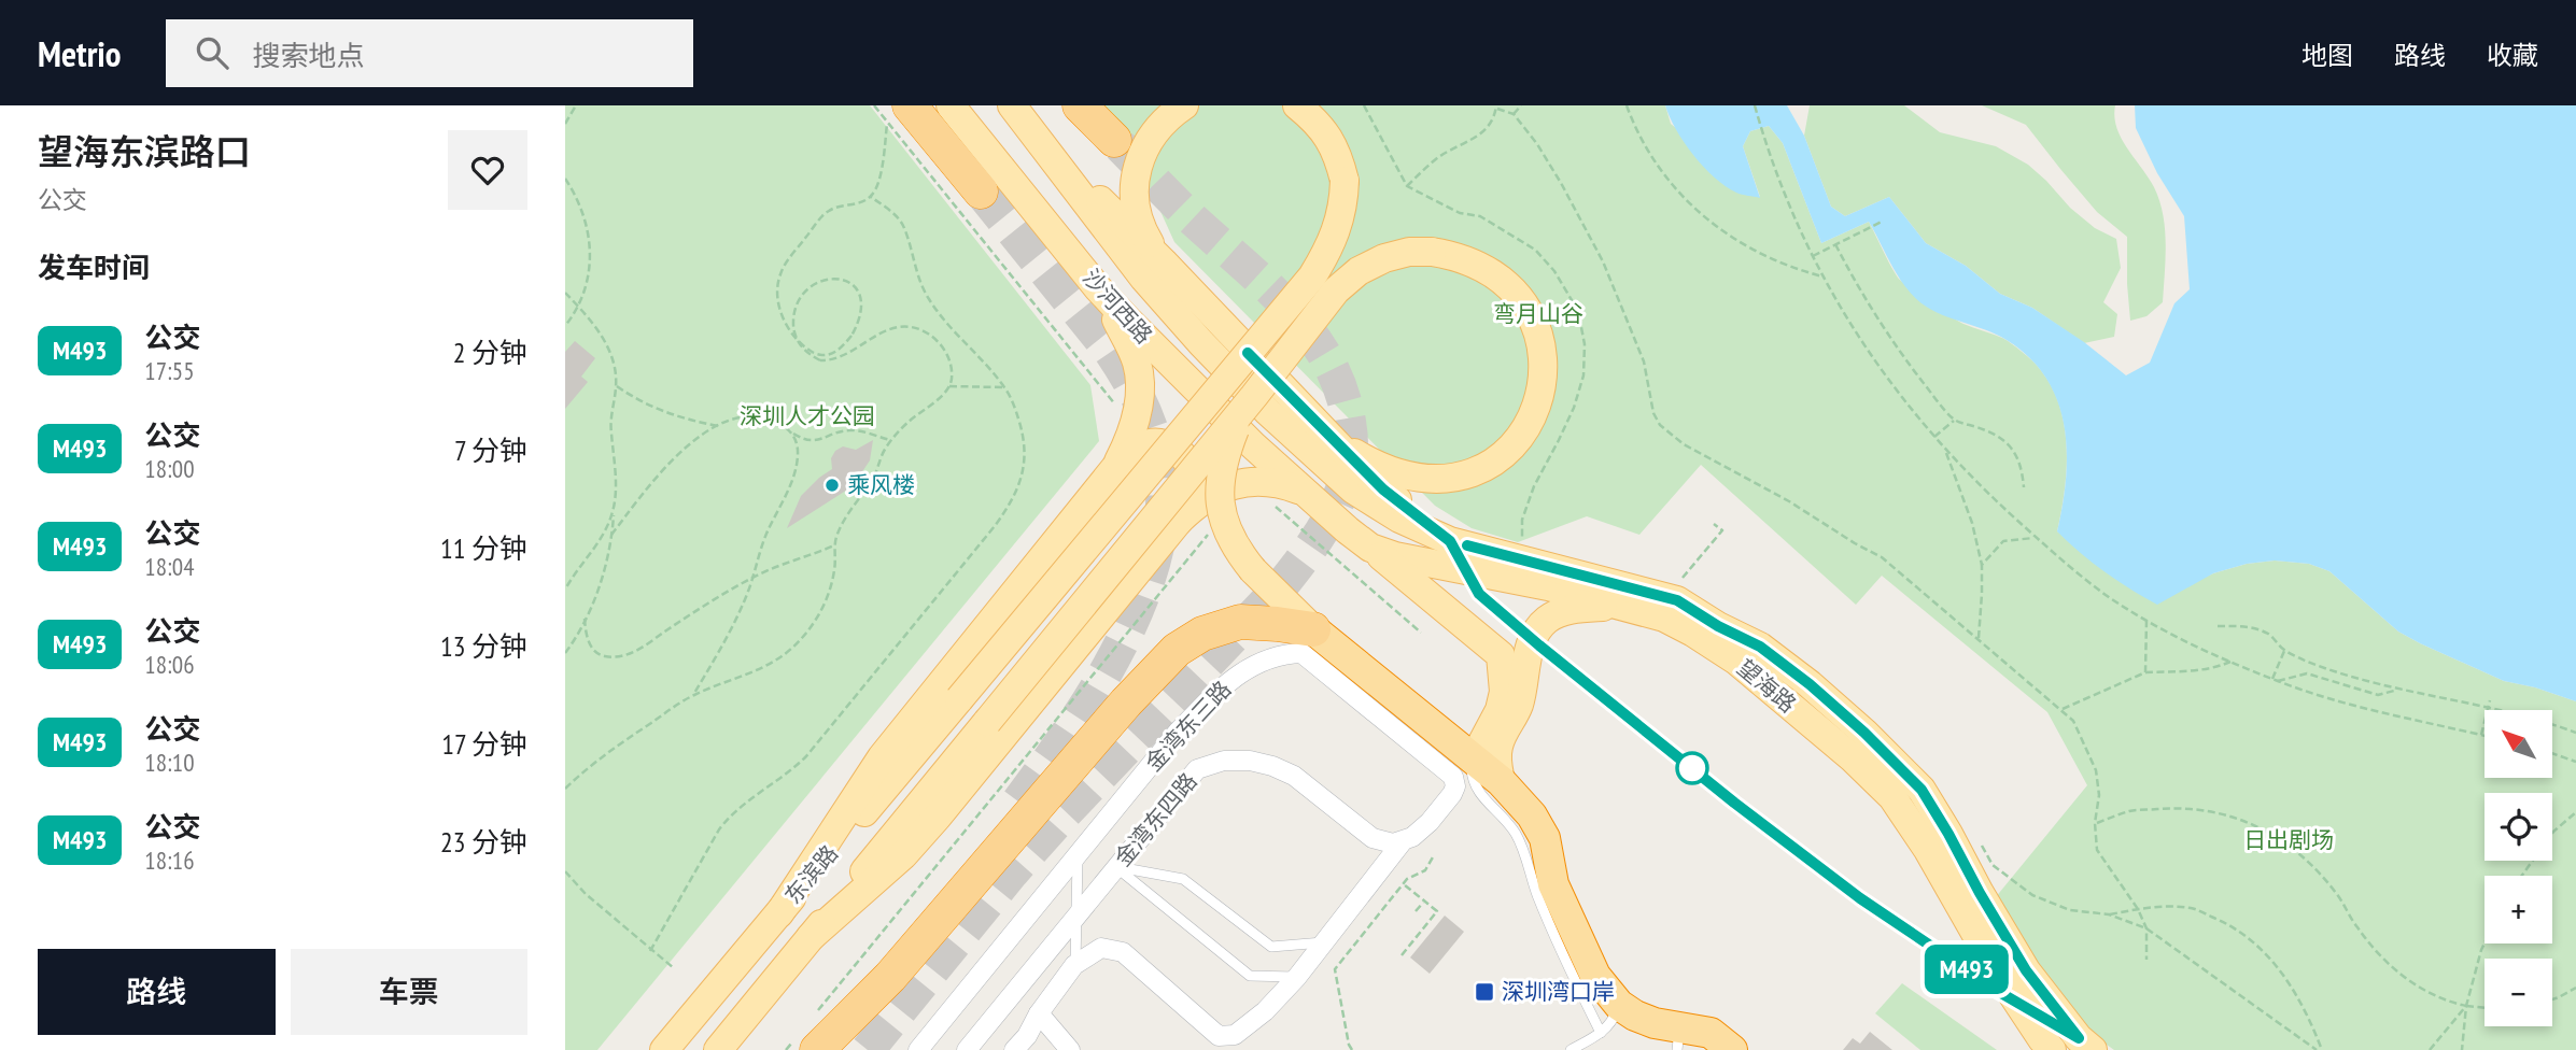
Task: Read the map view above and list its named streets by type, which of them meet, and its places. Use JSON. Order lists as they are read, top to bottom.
{
  "streets": {
    "main road": ["沙河西路", "望海路", "东滨路"],
    "street": ["金湾东三路", "金湾东四路"]
  },
  "crossings": [
    ["沙河西路", "望海路"]
  ],
  "parks": ["弯月山谷", "深圳人才公园", "日出剧场"],
  "places": {
    "other": ["乘风楼"],
    "transit": ["深圳湾口岸"]
  },
  "lines": ["bus line M493"],
  "north": "top left",
  "page": {
    "header": "Metrio",
    "search": "搜索地点",
    "nav": ["地图", "路线", "收藏"],
    "heading": [
      ["望海东滨路口", "公交"],
      "发车时间"
    ],
    "on_map": "M493",
    "list": [
      {
        "mark": "M493",
        "name": "公交",
        "note": "17:55",
        "value": "2 分钟"
      },
      {
        "mark": "M493",
        "name": "公交",
        "note": "18:00",
        "value": "7 分钟"
      },
      {
        "mark": "M493",
        "name": "公交",
        "note": "18:04",
        "value": "11 分钟"
      },
      {
        "mark": "M493",
        "name": "公交",
        "note": "18:06",
        "value": "13 分钟"
      },
      {
        "mark": "M493",
        "name": "公交",
        "note": "18:10",
        "value": "17 分钟"
      },
      {
        "mark": "M493",
        "name": "公交",
        "note": "18:16",
        "value": "23 分钟"
      }
    ],
    "map_buttons": ["+", "−"],
    "buttons": ["路线", "车票"]
  }
}
